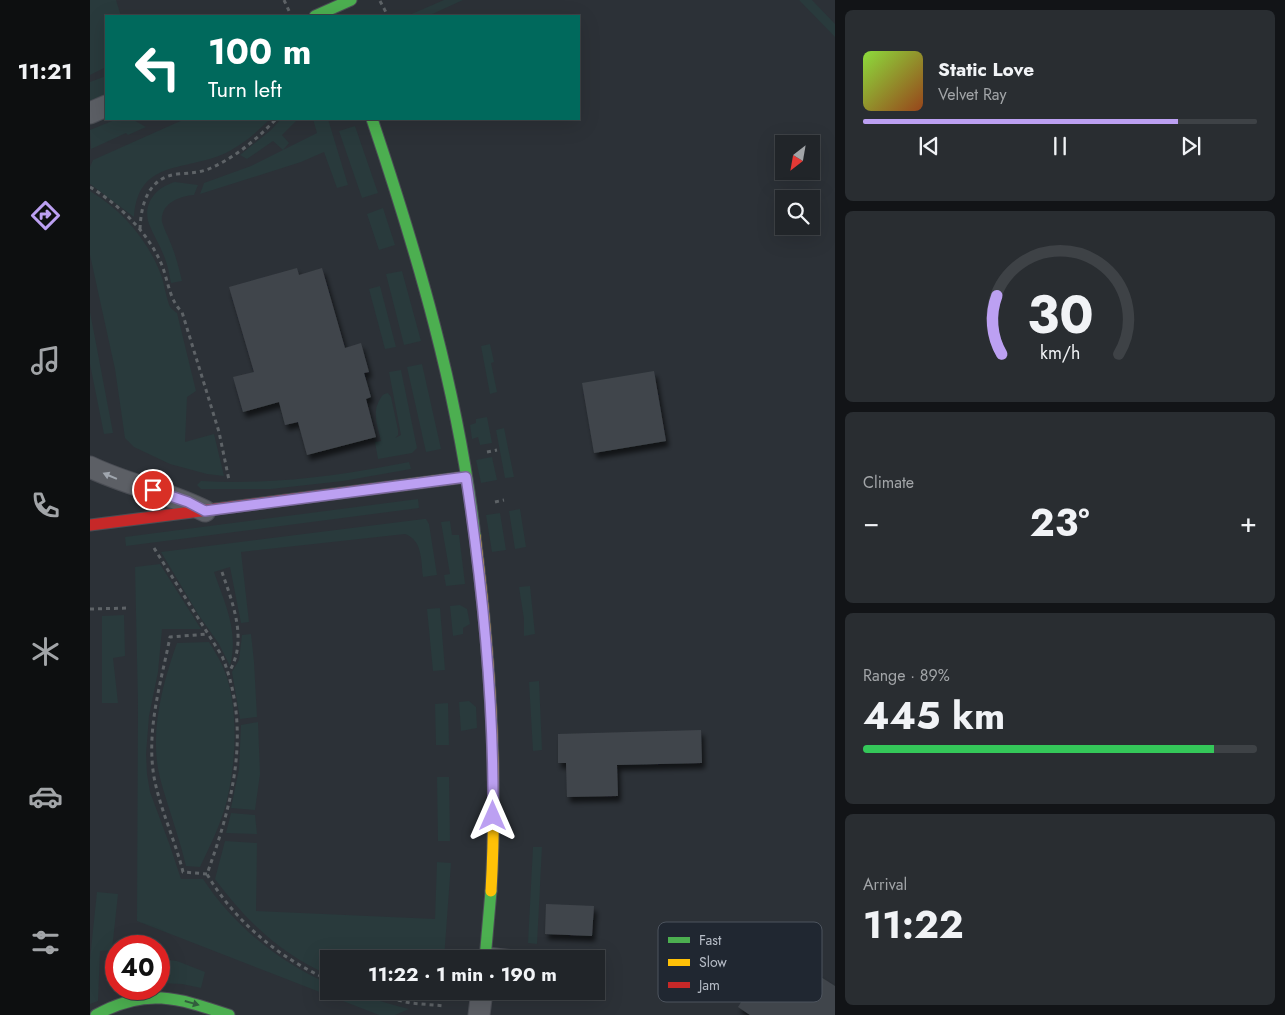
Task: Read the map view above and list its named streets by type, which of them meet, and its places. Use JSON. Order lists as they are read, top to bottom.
{
  "legend": ["Fast", "Slow", "Jam"],
  "north": "bottom left",
  "page": {
    "tabs": "11:21",
    "turn": ["100 m", "Turn left"],
    "song": ["Static Love", "Velvet Ray"],
    "tile": [
      "Climate",
      ["Range · 89%", "445 km"],
      ["Arrival", "11:22"]
    ],
    "heat": ["−", "23°", "+"],
    "limit": "40",
    "trip": "11:22 · 1 min · 190 m",
    "gauge": ["30", "km/h"]
  }
}
